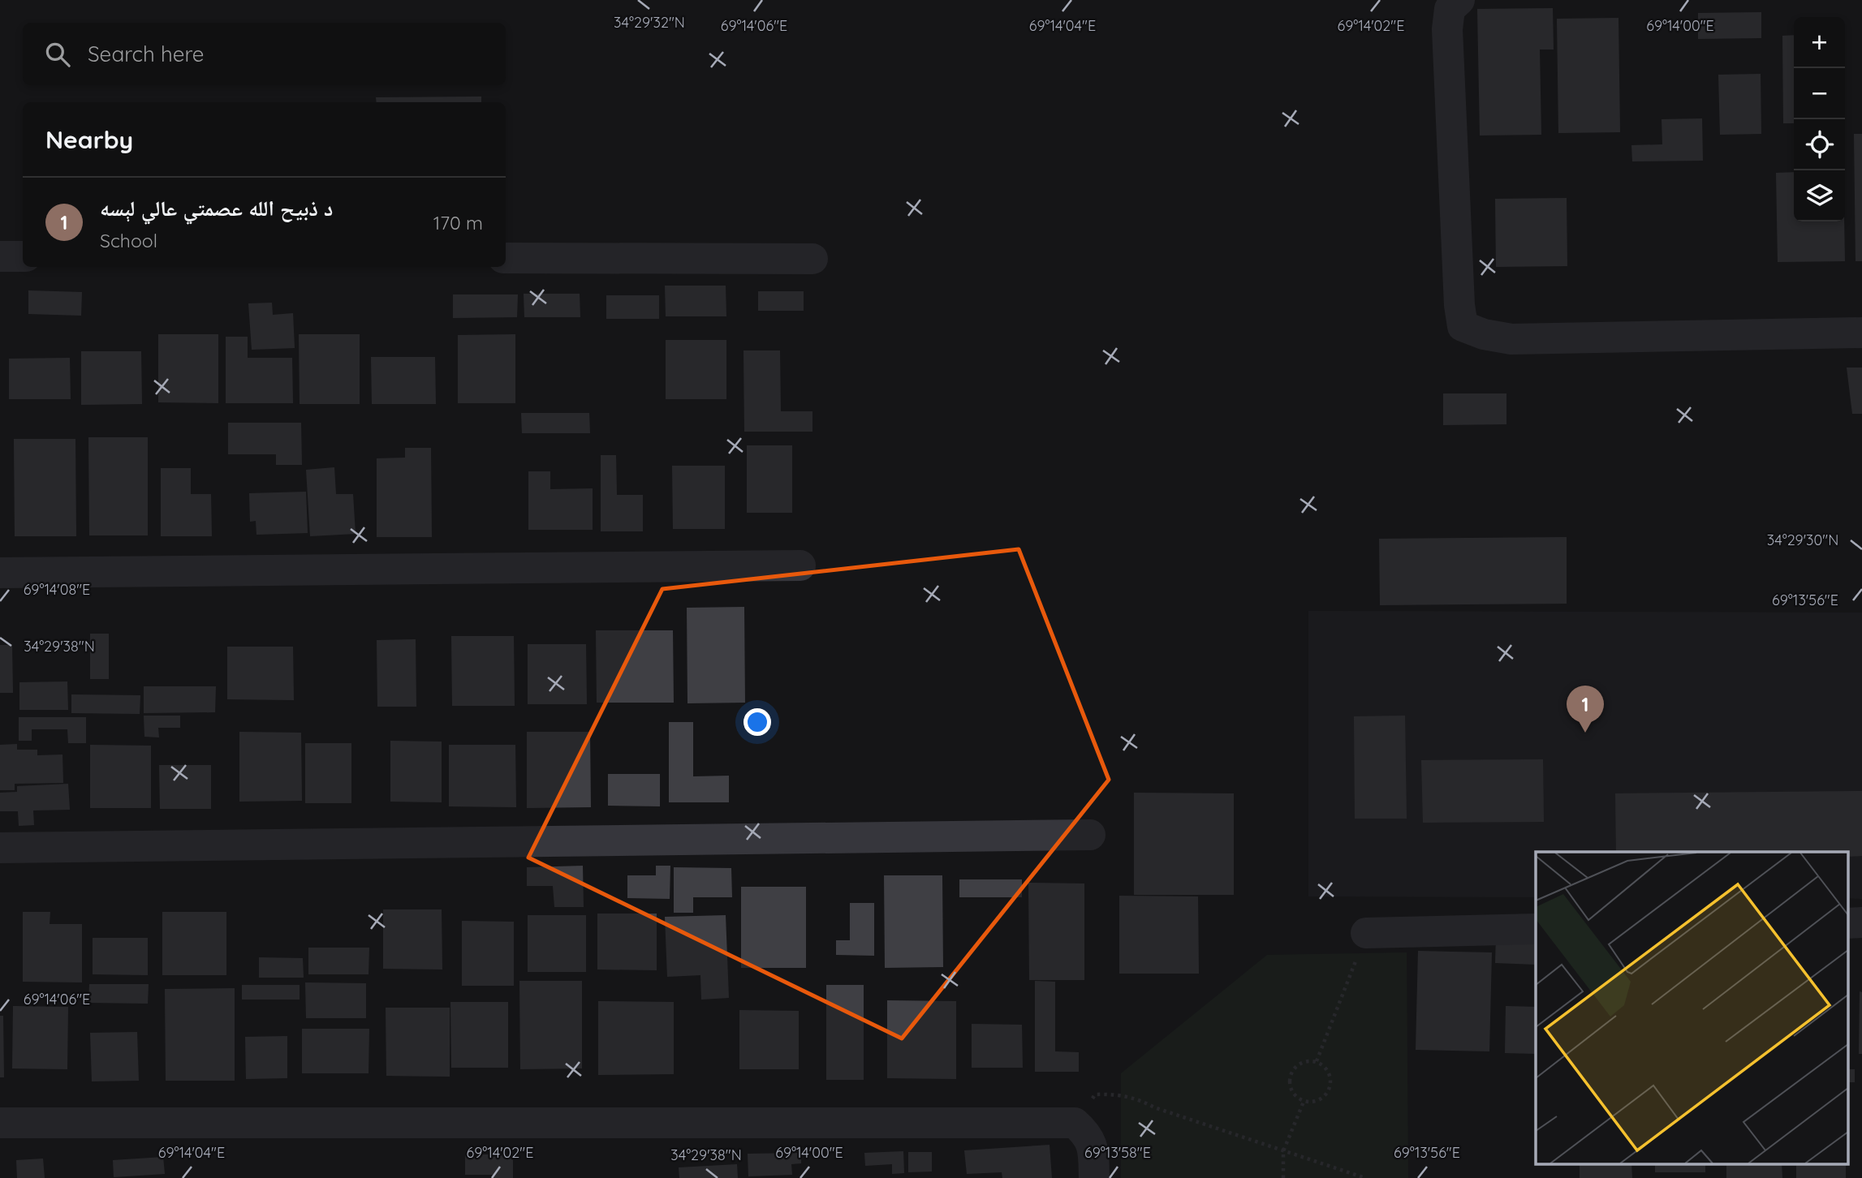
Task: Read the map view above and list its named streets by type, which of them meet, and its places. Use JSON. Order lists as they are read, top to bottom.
{
  "page": {
    "map_buttons": ["+", "−"],
    "search": "Search here",
    "heading": "Nearby",
    "list": [
      {
        "mark": "1",
        "name": "د ذبیح الله عصمتي عالي لېسه",
        "note": "School",
        "value": "170 m"
      }
    ],
    "pins": "1"
  },
  "coordinates": [
    "34°29'32\"N",
    "69°14'06\"E",
    "69°14'04\"E",
    "69°14'02\"E",
    "69°14'00\"E",
    "34°29'30\"N",
    "69°14'08\"E",
    "69°13'56\"E",
    "34°29'38\"N",
    "69°13'58\"E"
  ]
}
